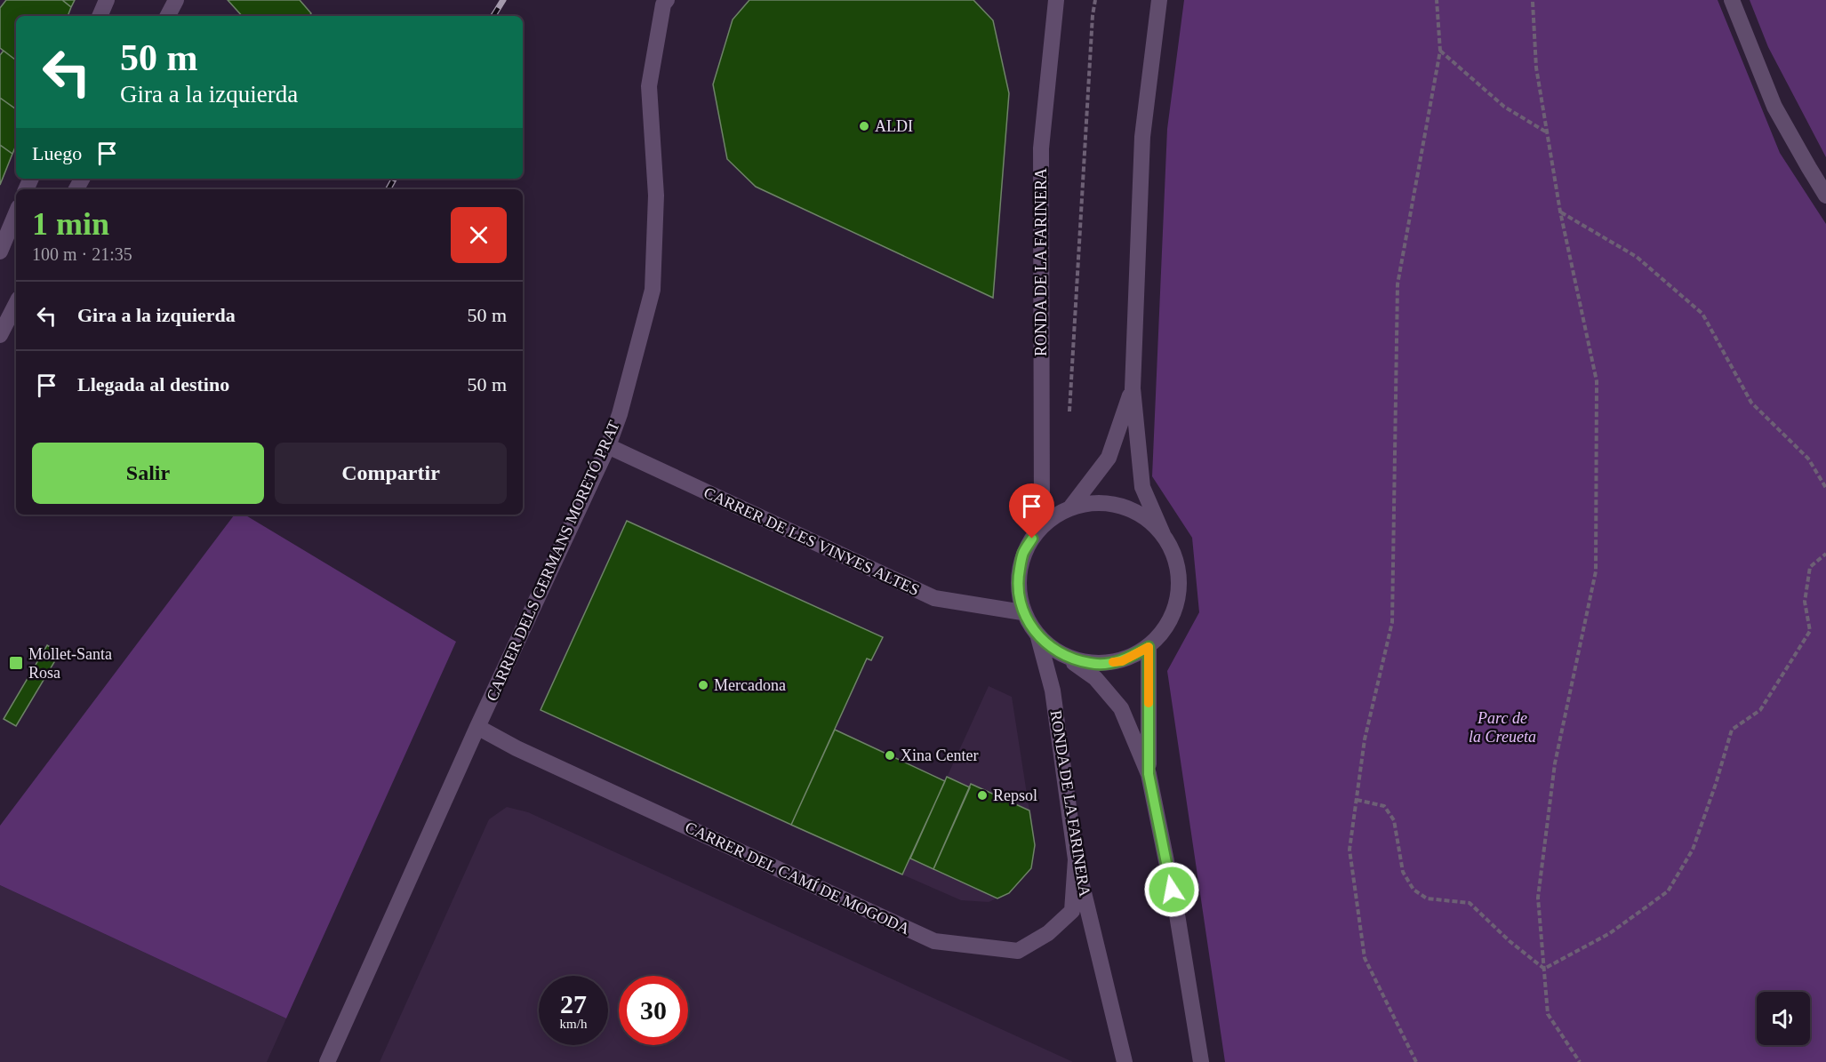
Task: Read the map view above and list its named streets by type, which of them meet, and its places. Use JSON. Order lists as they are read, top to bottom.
{
  "streets": {
    "street": [
      "RONDA DE LA FARINERA",
      "CARRER DE LES VINYES ALTES",
      "CARRER DELS GERMANS MORETÓ PRAT",
      "CARRER DEL CAMÍ DE MOGODA"
    ]
  },
  "crossings": [
    ["RONDA DE LA FARINERA", "CARRER DE LES VINYES ALTES"],
    ["RONDA DE LA FARINERA", "CARRER DEL CAMÍ DE MOGODA"],
    ["CARRER DE LES VINYES ALTES", "CARRER DELS GERMANS MORETÓ PRAT"],
    ["CARRER DELS GERMANS MORETÓ PRAT", "CARRER DEL CAMÍ DE MOGODA"]
  ],
  "parks": ["Parc de la Creueta"],
  "places": {
    "other": [
      "ALDI",
      "Mercadona",
      "Xina Center",
      "Repsol"
    ],
    "transit": ["Mollet-Santa Rosa"]
  },
  "page": {
    "turn": ["50 m", "Gira a la izquierda"],
    "then": "Luego",
    "heading": ["1 min", "100 m · 21:35"],
    "list": [
      {
        "name": "Gira a la izquierda",
        "value": "50 m"
      },
      {
        "name": "Llegada al destino",
        "value": "50 m"
      }
    ],
    "buttons": ["Salir", "Compartir"],
    "speed": "27 km/h",
    "limit": "30"
  }
}
